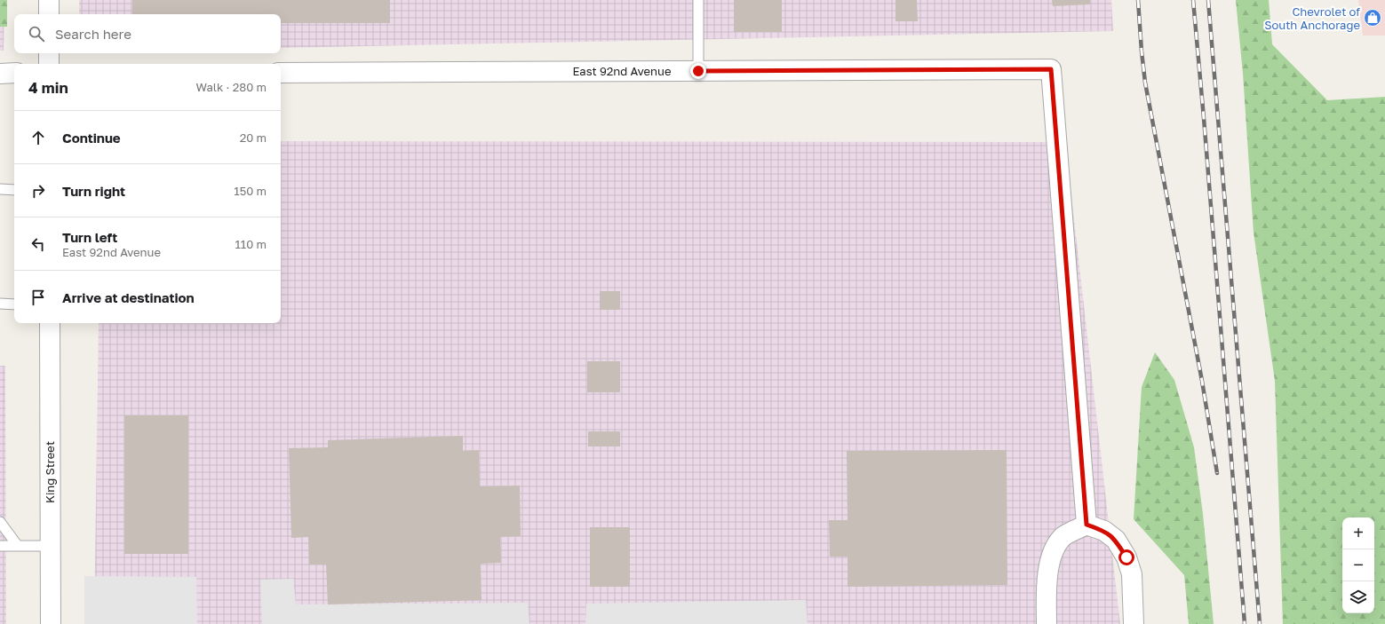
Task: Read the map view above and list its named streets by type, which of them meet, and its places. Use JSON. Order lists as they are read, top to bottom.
{
  "streets": {
    "street": ["East 92nd Avenue", "King Street"]
  },
  "places": {
    "shop": ["Chevrolet of South Anchorage"]
  },
  "page": {
    "search": "Search here",
    "heading": ["4 min", "Walk · 280 m"],
    "list": [
      ["Continue", "20 m"],
      ["Turn right", "150 m"],
      ["Turn left", "East 92nd Avenue", "110 m"],
      "Arrive at destination"
    ],
    "map_buttons": ["+", "−"]
  }
}
